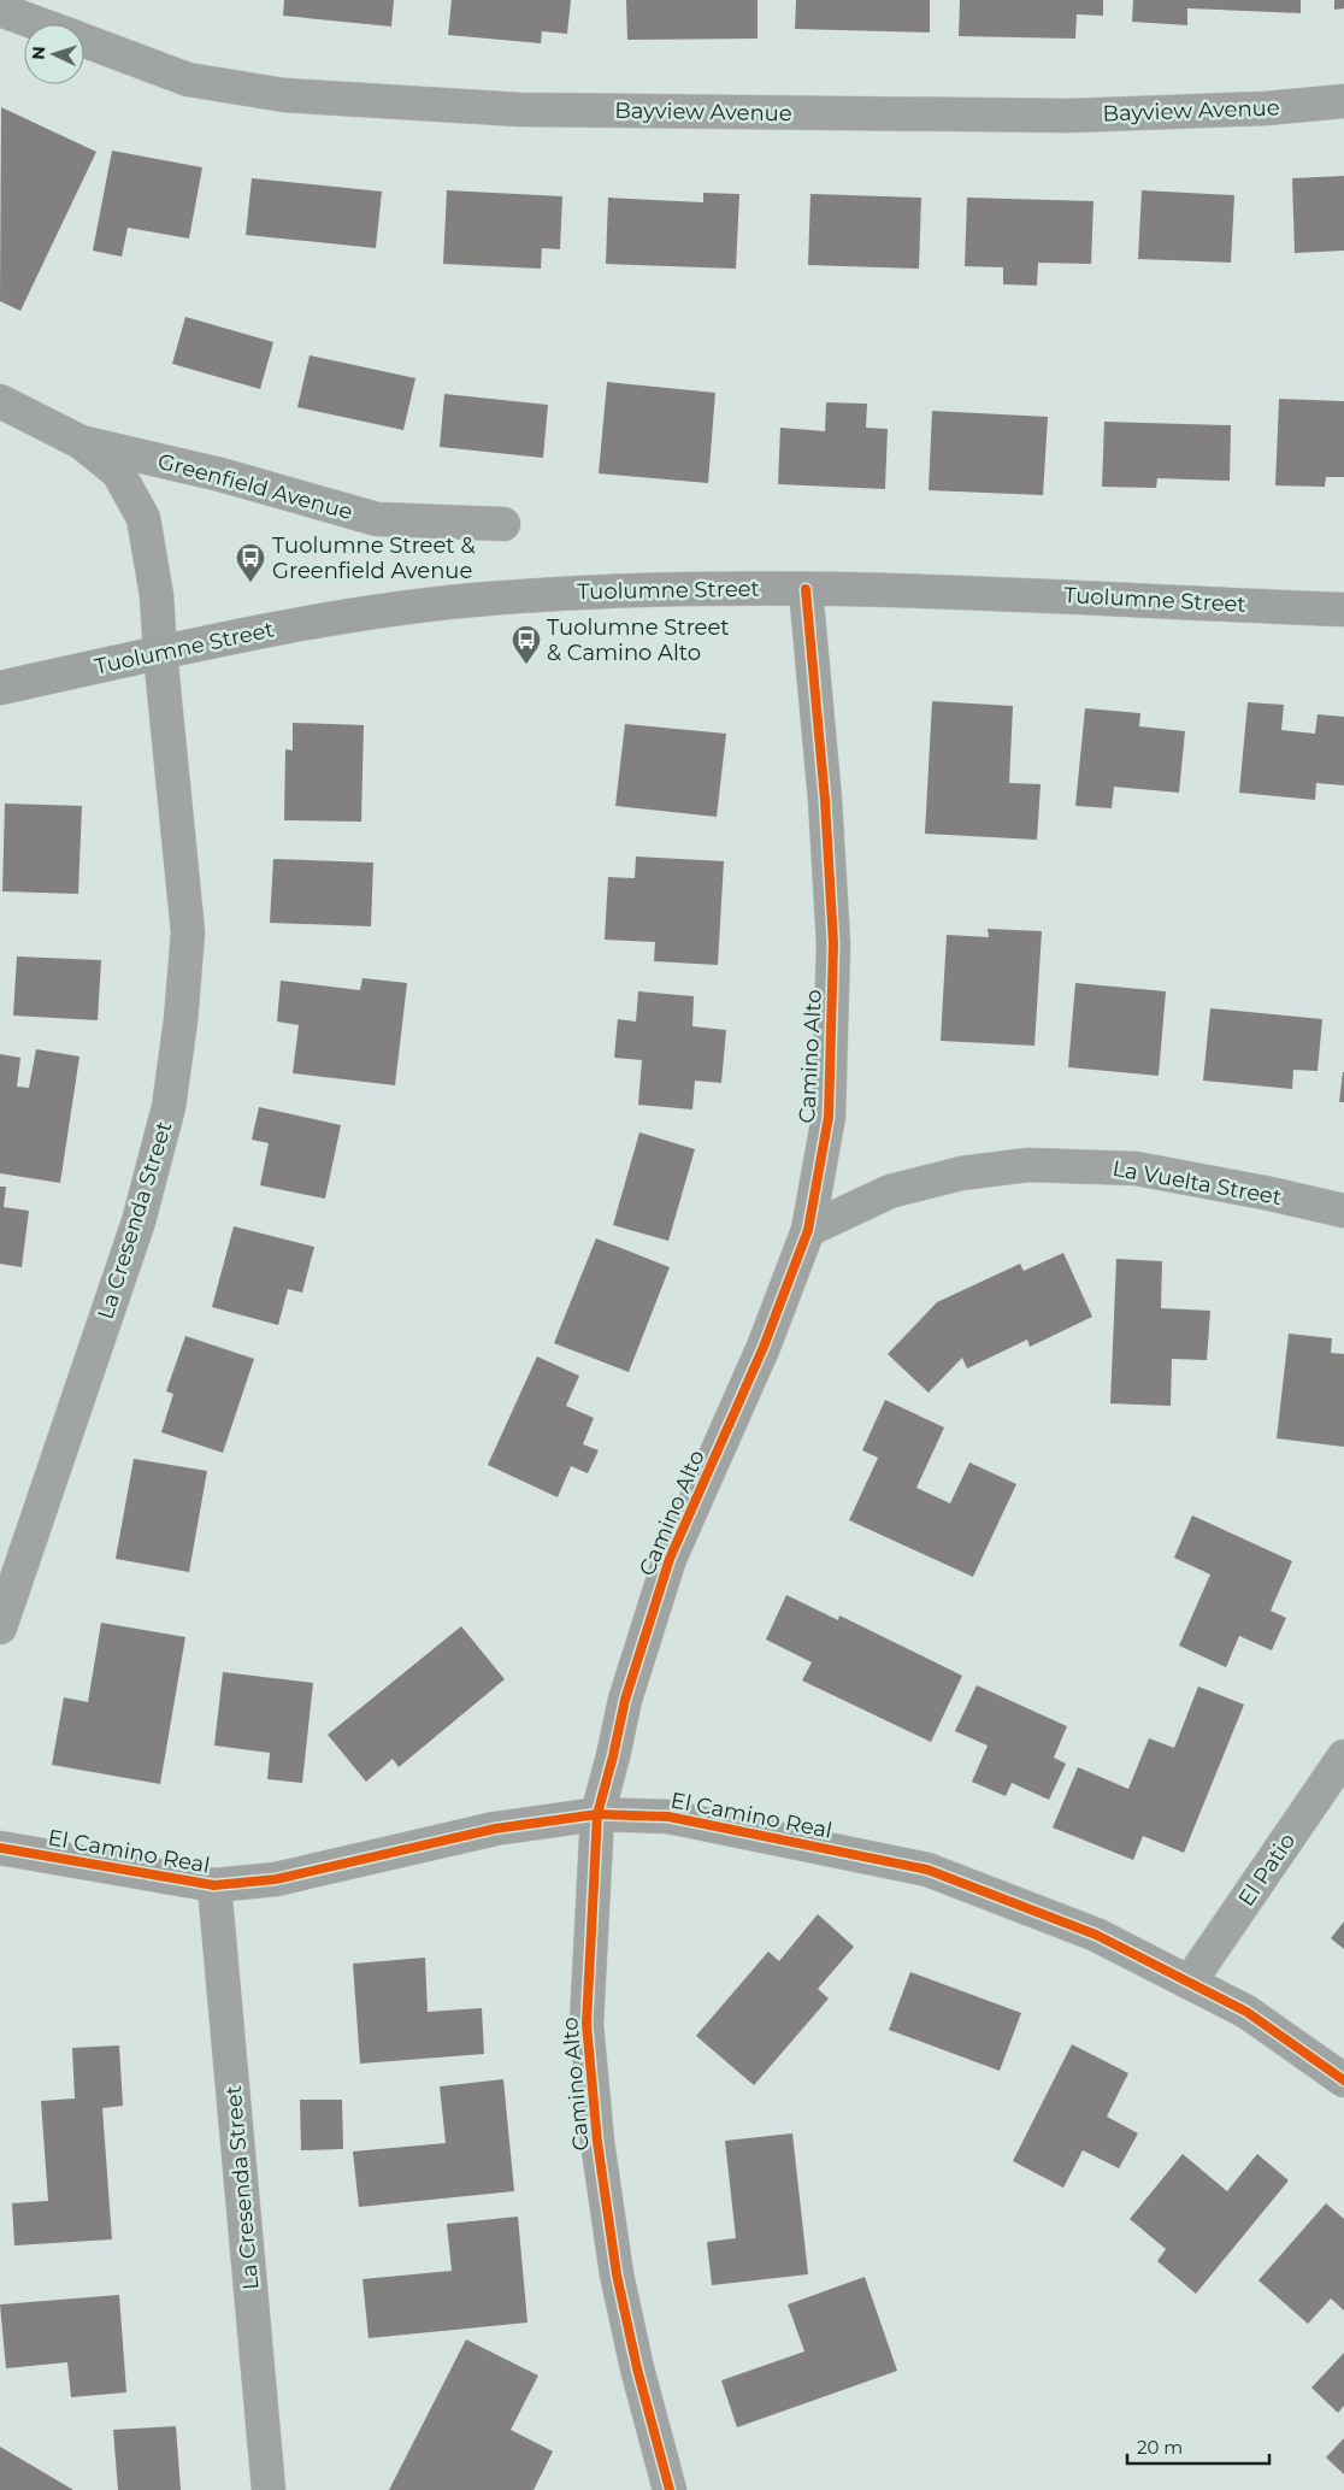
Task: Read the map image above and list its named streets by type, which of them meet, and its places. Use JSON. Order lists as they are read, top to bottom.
{
  "streets": {
    "main road": ["Tuolumne Street"],
    "street": [
      "Bayview Avenue",
      "Greenfield Avenue",
      "Camino Alto",
      "La Vuelta Street",
      "La Cresenda Street",
      "El Camino Real",
      "El Patio"
    ]
  },
  "crossings": [
    ["Greenfield Avenue", "Tuolumne Street"],
    ["Greenfield Avenue", "La Cresenda Street"],
    ["Tuolumne Street", "Camino Alto"],
    ["Tuolumne Street", "La Cresenda Street"],
    ["Camino Alto", "La Vuelta Street"],
    ["Camino Alto", "El Camino Real"],
    ["La Cresenda Street", "El Camino Real"],
    ["El Camino Real", "El Patio"]
  ],
  "places": {
    "bus stop": ["Tuolumne Street & Greenfield Avenue", "Tuolumne Street & Camino Alto"]
  },
  "scale_bar": "20 m",
  "north": "left"
}
